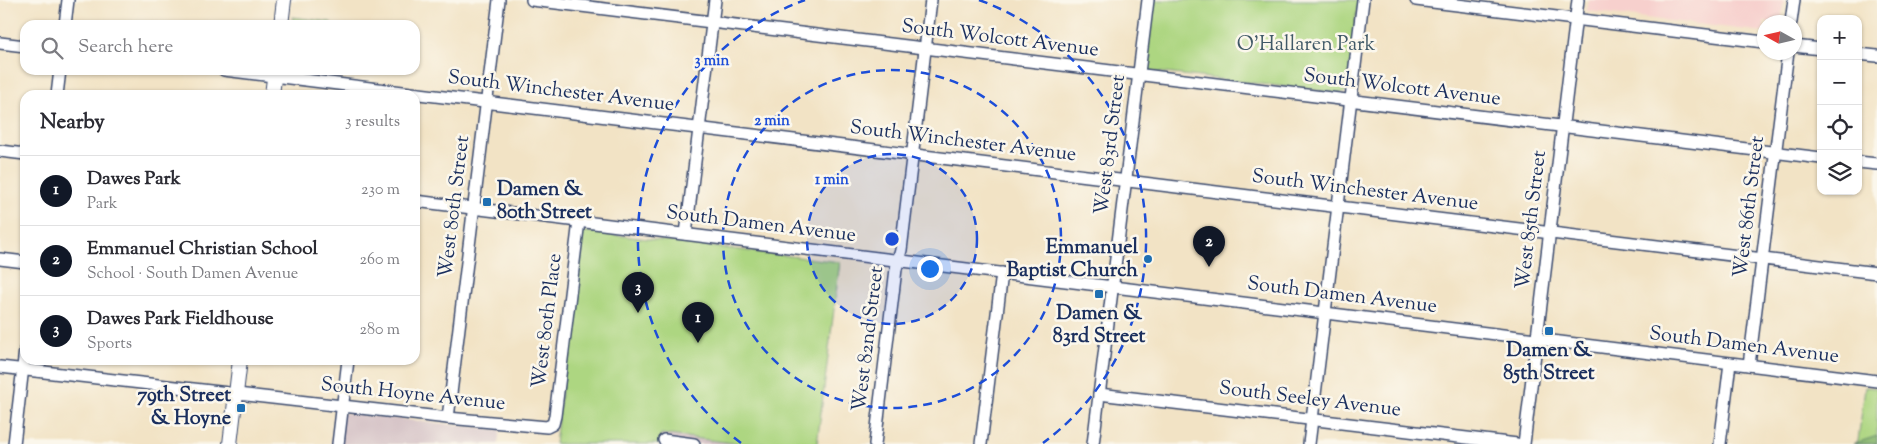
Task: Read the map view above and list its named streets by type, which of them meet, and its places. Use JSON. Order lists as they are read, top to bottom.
{
  "streets": {
    "street": [
      "South Wolcott Avenue",
      "South Winchester Avenue",
      "West 83rd Street",
      "West 80th Street",
      "West 86th Street",
      "West 85th Street",
      "South Damen Avenue",
      "West 80th Place",
      "West 82nd Street",
      "South Hoyne Avenue",
      "South Seeley Avenue"
    ]
  },
  "crossings": [
    ["South Wolcott Avenue", "West 83rd Street"],
    ["South Wolcott Avenue", "West 86th Street"],
    ["South Wolcott Avenue", "West 85th Street"],
    ["South Wolcott Avenue", "West 82nd Street"],
    ["South Winchester Avenue", "West 83rd Street"],
    ["South Winchester Avenue", "West 80th Street"],
    ["South Winchester Avenue", "West 86th Street"],
    ["South Winchester Avenue", "West 85th Street"],
    ["South Winchester Avenue", "West 82nd Street"],
    ["West 83rd Street", "South Damen Avenue"],
    ["West 83rd Street", "South Seeley Avenue"],
    ["West 80th Street", "South Damen Avenue"],
    ["West 80th Street", "South Hoyne Avenue"],
    ["West 86th Street", "South Damen Avenue"],
    ["West 85th Street", "South Damen Avenue"],
    ["South Damen Avenue", "West 80th Place"],
    ["South Damen Avenue", "West 82nd Street"],
    ["West 80th Place", "South Hoyne Avenue"]
  ],
  "parks": ["O'Hallaren Park"],
  "places": {
    "transit": [
      "Damen & 80th Street",
      "Damen & 83rd Street",
      "Damen & 85th Street",
      "79th Street & Hoyne"
    ],
    "other": ["Emmanuel Baptist Church"]
  },
  "north": "left",
  "page": {
    "map_buttons": ["+", "−"],
    "search": "Search here",
    "heading": ["Nearby", "3 results"],
    "list": [
      {
        "mark": "1",
        "name": "Dawes Park",
        "note": "Park",
        "value": "230 m"
      },
      {
        "mark": "2",
        "name": "Emmanuel Christian School",
        "note": "School · South Damen Avenue",
        "value": "260 m"
      },
      {
        "mark": "3",
        "name": "Dawes Park Fieldhouse",
        "note": "Sports",
        "value": "280 m"
      }
    ],
    "pins": ["2", "3", "1"]
  },
  "rings": ["3 min", "2 min", "1 min"]
}
